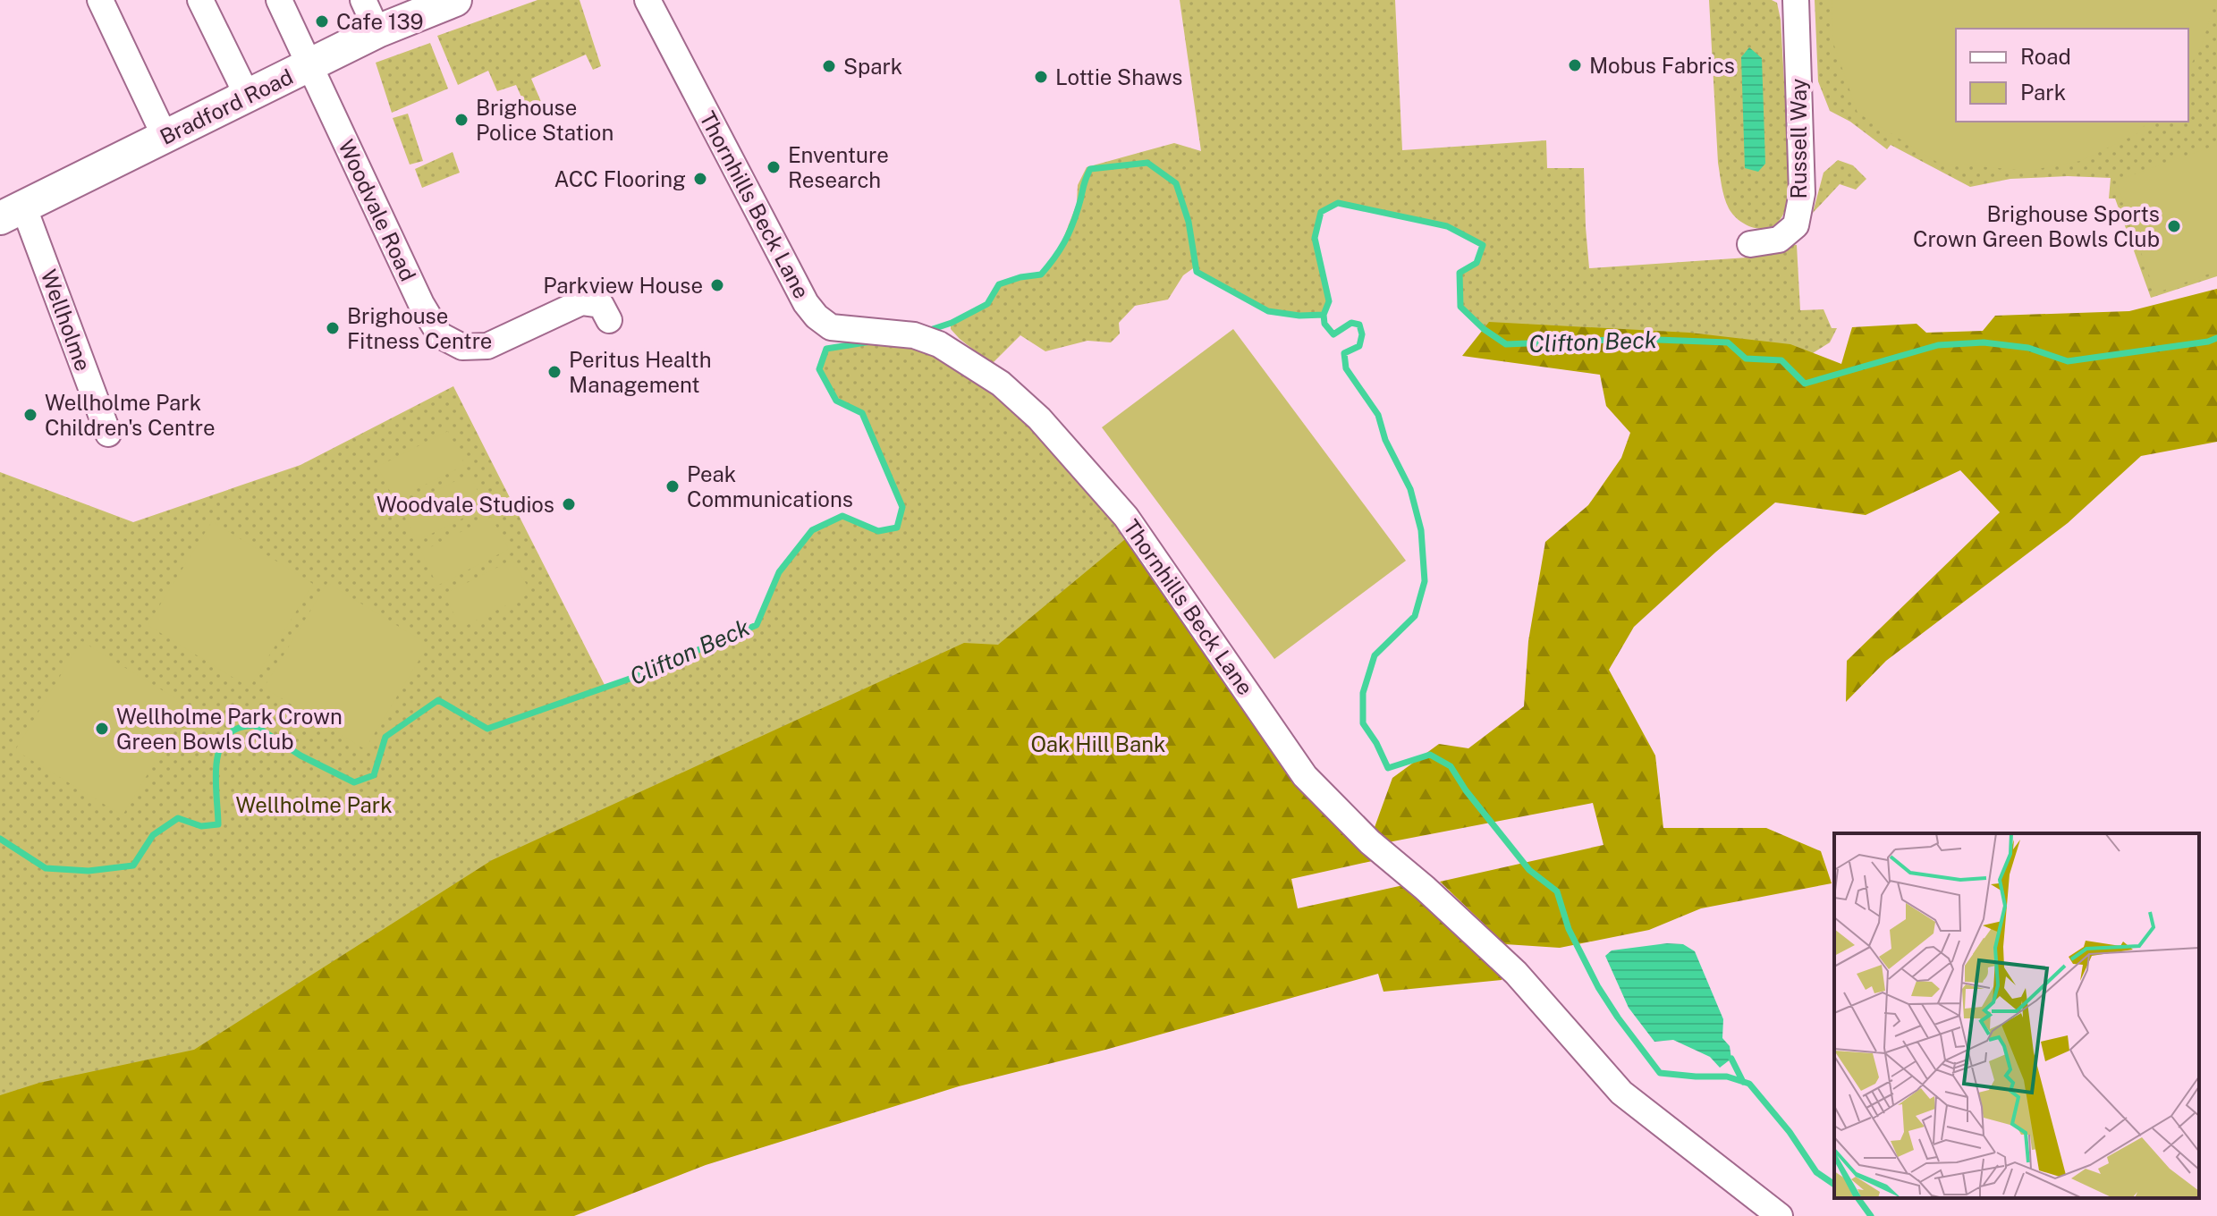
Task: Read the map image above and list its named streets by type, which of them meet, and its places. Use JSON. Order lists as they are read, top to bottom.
{
  "streets": {
    "main road": ["Bradford Road"],
    "street": [
      "Russell Way",
      "Thornhills Beck Lane",
      "Woodvale Road",
      "Wellholme"
    ]
  },
  "crossings": [
    ["Bradford Road", "Woodvale Road"],
    ["Bradford Road", "Wellholme"]
  ],
  "water": ["Clifton Beck"],
  "parks": ["Oak Hill Bank", "Wellholme Park"],
  "places": [
    "Cafe 139",
    "Mobus Fabrics",
    "Spark",
    "Lottie Shaws",
    "Brighouse Police Station",
    "Enventure Research",
    "ACC Flooring",
    "Brighouse Sports Crown Green Bowls Club",
    "Parkview House",
    "Brighouse Fitness Centre",
    "Peritus Health Management",
    "Wellholme Park Children's Centre",
    "Peak Communications",
    "Woodvale Studios",
    "Wellholme Park Crown Green Bowls Club"
  ],
  "legend": ["Road", "Park"]
}
